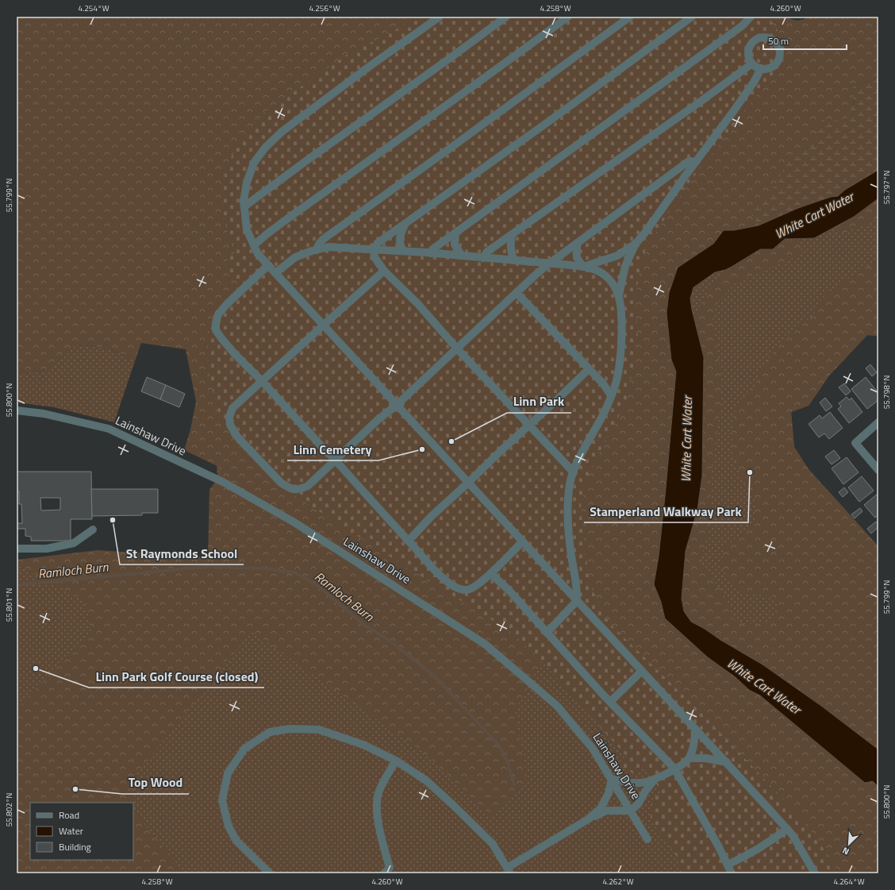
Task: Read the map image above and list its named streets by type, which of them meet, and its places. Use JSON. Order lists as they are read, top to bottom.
{
  "streets": {
    "street": ["Lainshaw Drive"]
  },
  "water": ["White Cart Water", "Ramloch Burn"],
  "places": [
    "Linn Park",
    "Linn Cemetery",
    "Stamperland Walkway Park",
    "St Raymonds School",
    "Linn Park Golf Course (closed)",
    "Top Wood"
  ],
  "legend": ["Road", "Water", "Building"],
  "scale_bar": "50 m",
  "north": "bottom left",
  "coordinates": [
    "4.254°W",
    "4.256°W",
    "4.258°W",
    "4.260°W",
    "55.797°N",
    "55.799°N",
    "55.798°N",
    "55.800°N",
    "55.801°N",
    "55.802°N",
    "4.262°W",
    "4.264°W"
  ]
}
